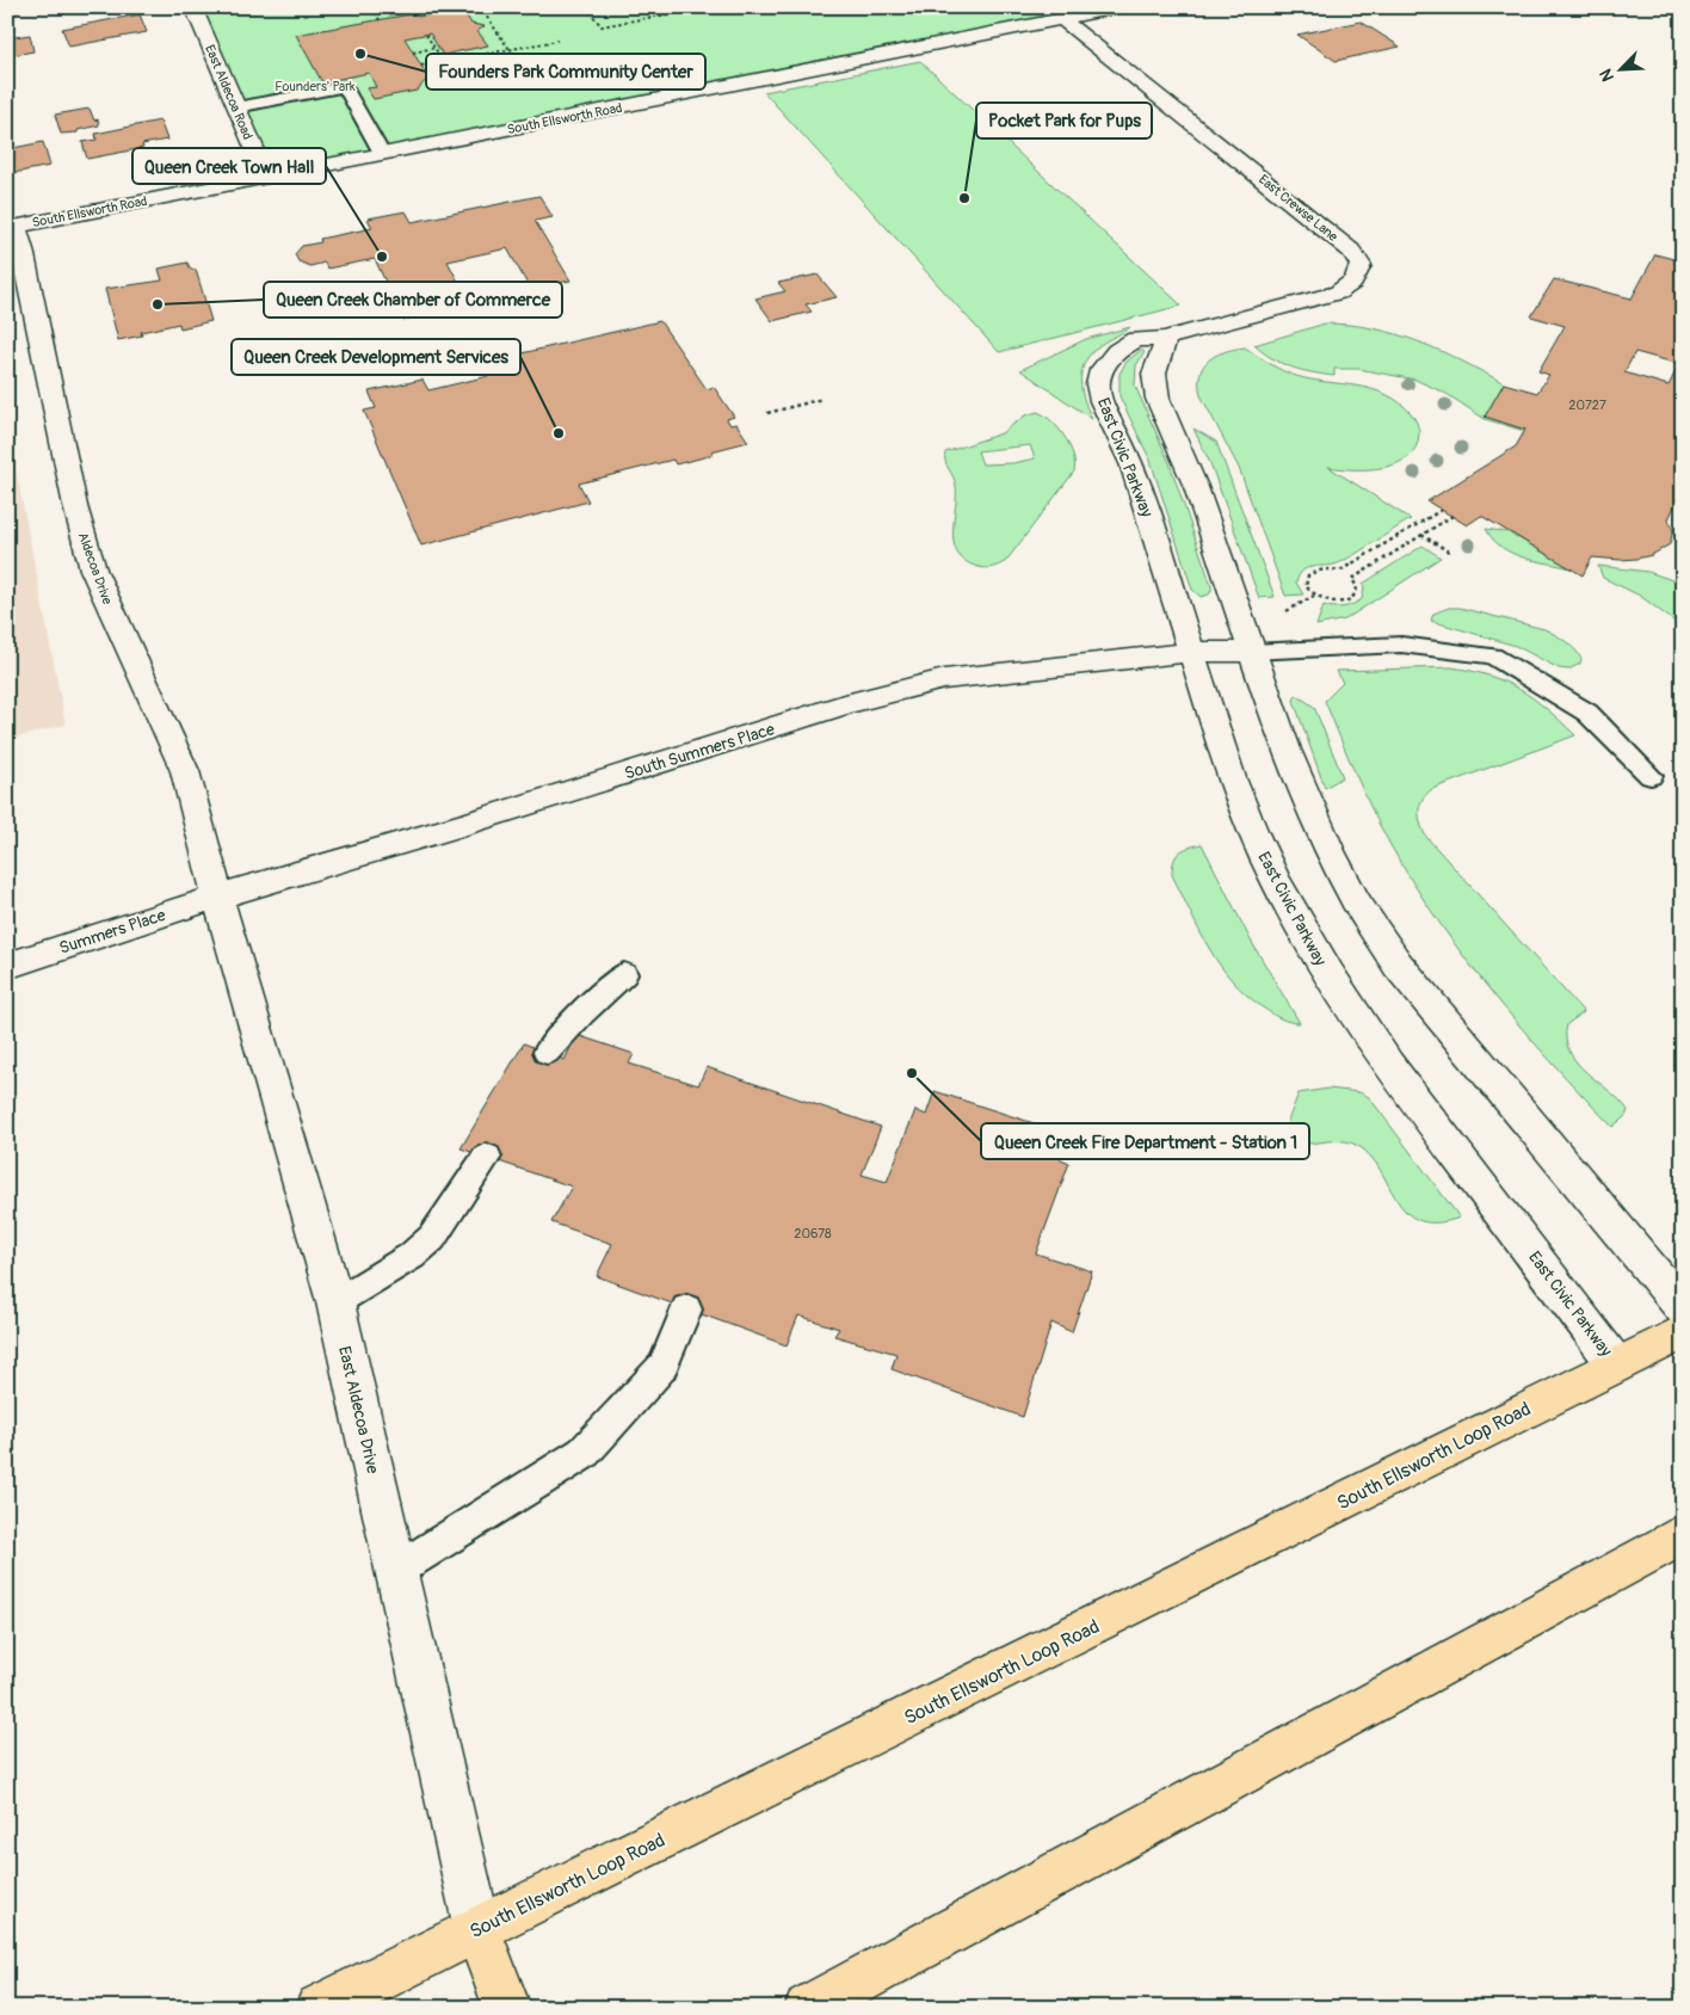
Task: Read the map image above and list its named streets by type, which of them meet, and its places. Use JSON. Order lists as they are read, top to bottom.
{
  "streets": {
    "main road": ["South Ellsworth Loop Road"],
    "street": [
      "East Aldecoa Road",
      "South Ellsworth Road",
      "East Crewse Lane",
      "East Civic Parkway",
      "Aldecoa Drive",
      "South Summers Place",
      "Summers Place",
      "East Aldecoa Drive"
    ]
  },
  "crossings": [
    ["East Aldecoa Road", "South Ellsworth Road"],
    ["South Ellsworth Road", "East Crewse Lane"],
    ["South Ellsworth Road", "Aldecoa Drive"],
    ["East Crewse Lane", "East Civic Parkway"],
    ["East Civic Parkway", "South Summers Place"],
    ["East Civic Parkway", "South Ellsworth Loop Road"],
    ["Aldecoa Drive", "South Summers Place"],
    ["Aldecoa Drive", "Summers Place"],
    ["Aldecoa Drive", "East Aldecoa Drive"],
    ["South Summers Place", "Summers Place"],
    ["South Summers Place", "East Aldecoa Drive"],
    ["Summers Place", "East Aldecoa Drive"],
    ["East Aldecoa Drive", "South Ellsworth Loop Road"]
  ],
  "parks": ["Founders' Park"],
  "places": [
    "Founders Park Community Center",
    "Pocket Park for Pups",
    "Queen Creek Town Hall",
    "Queen Creek Chamber of Commerce",
    "Queen Creek Development Services",
    "Queen Creek Fire Department - Station 1"
  ],
  "house_numbers": ["20727", "20678"],
  "north": "bottom left"
}
